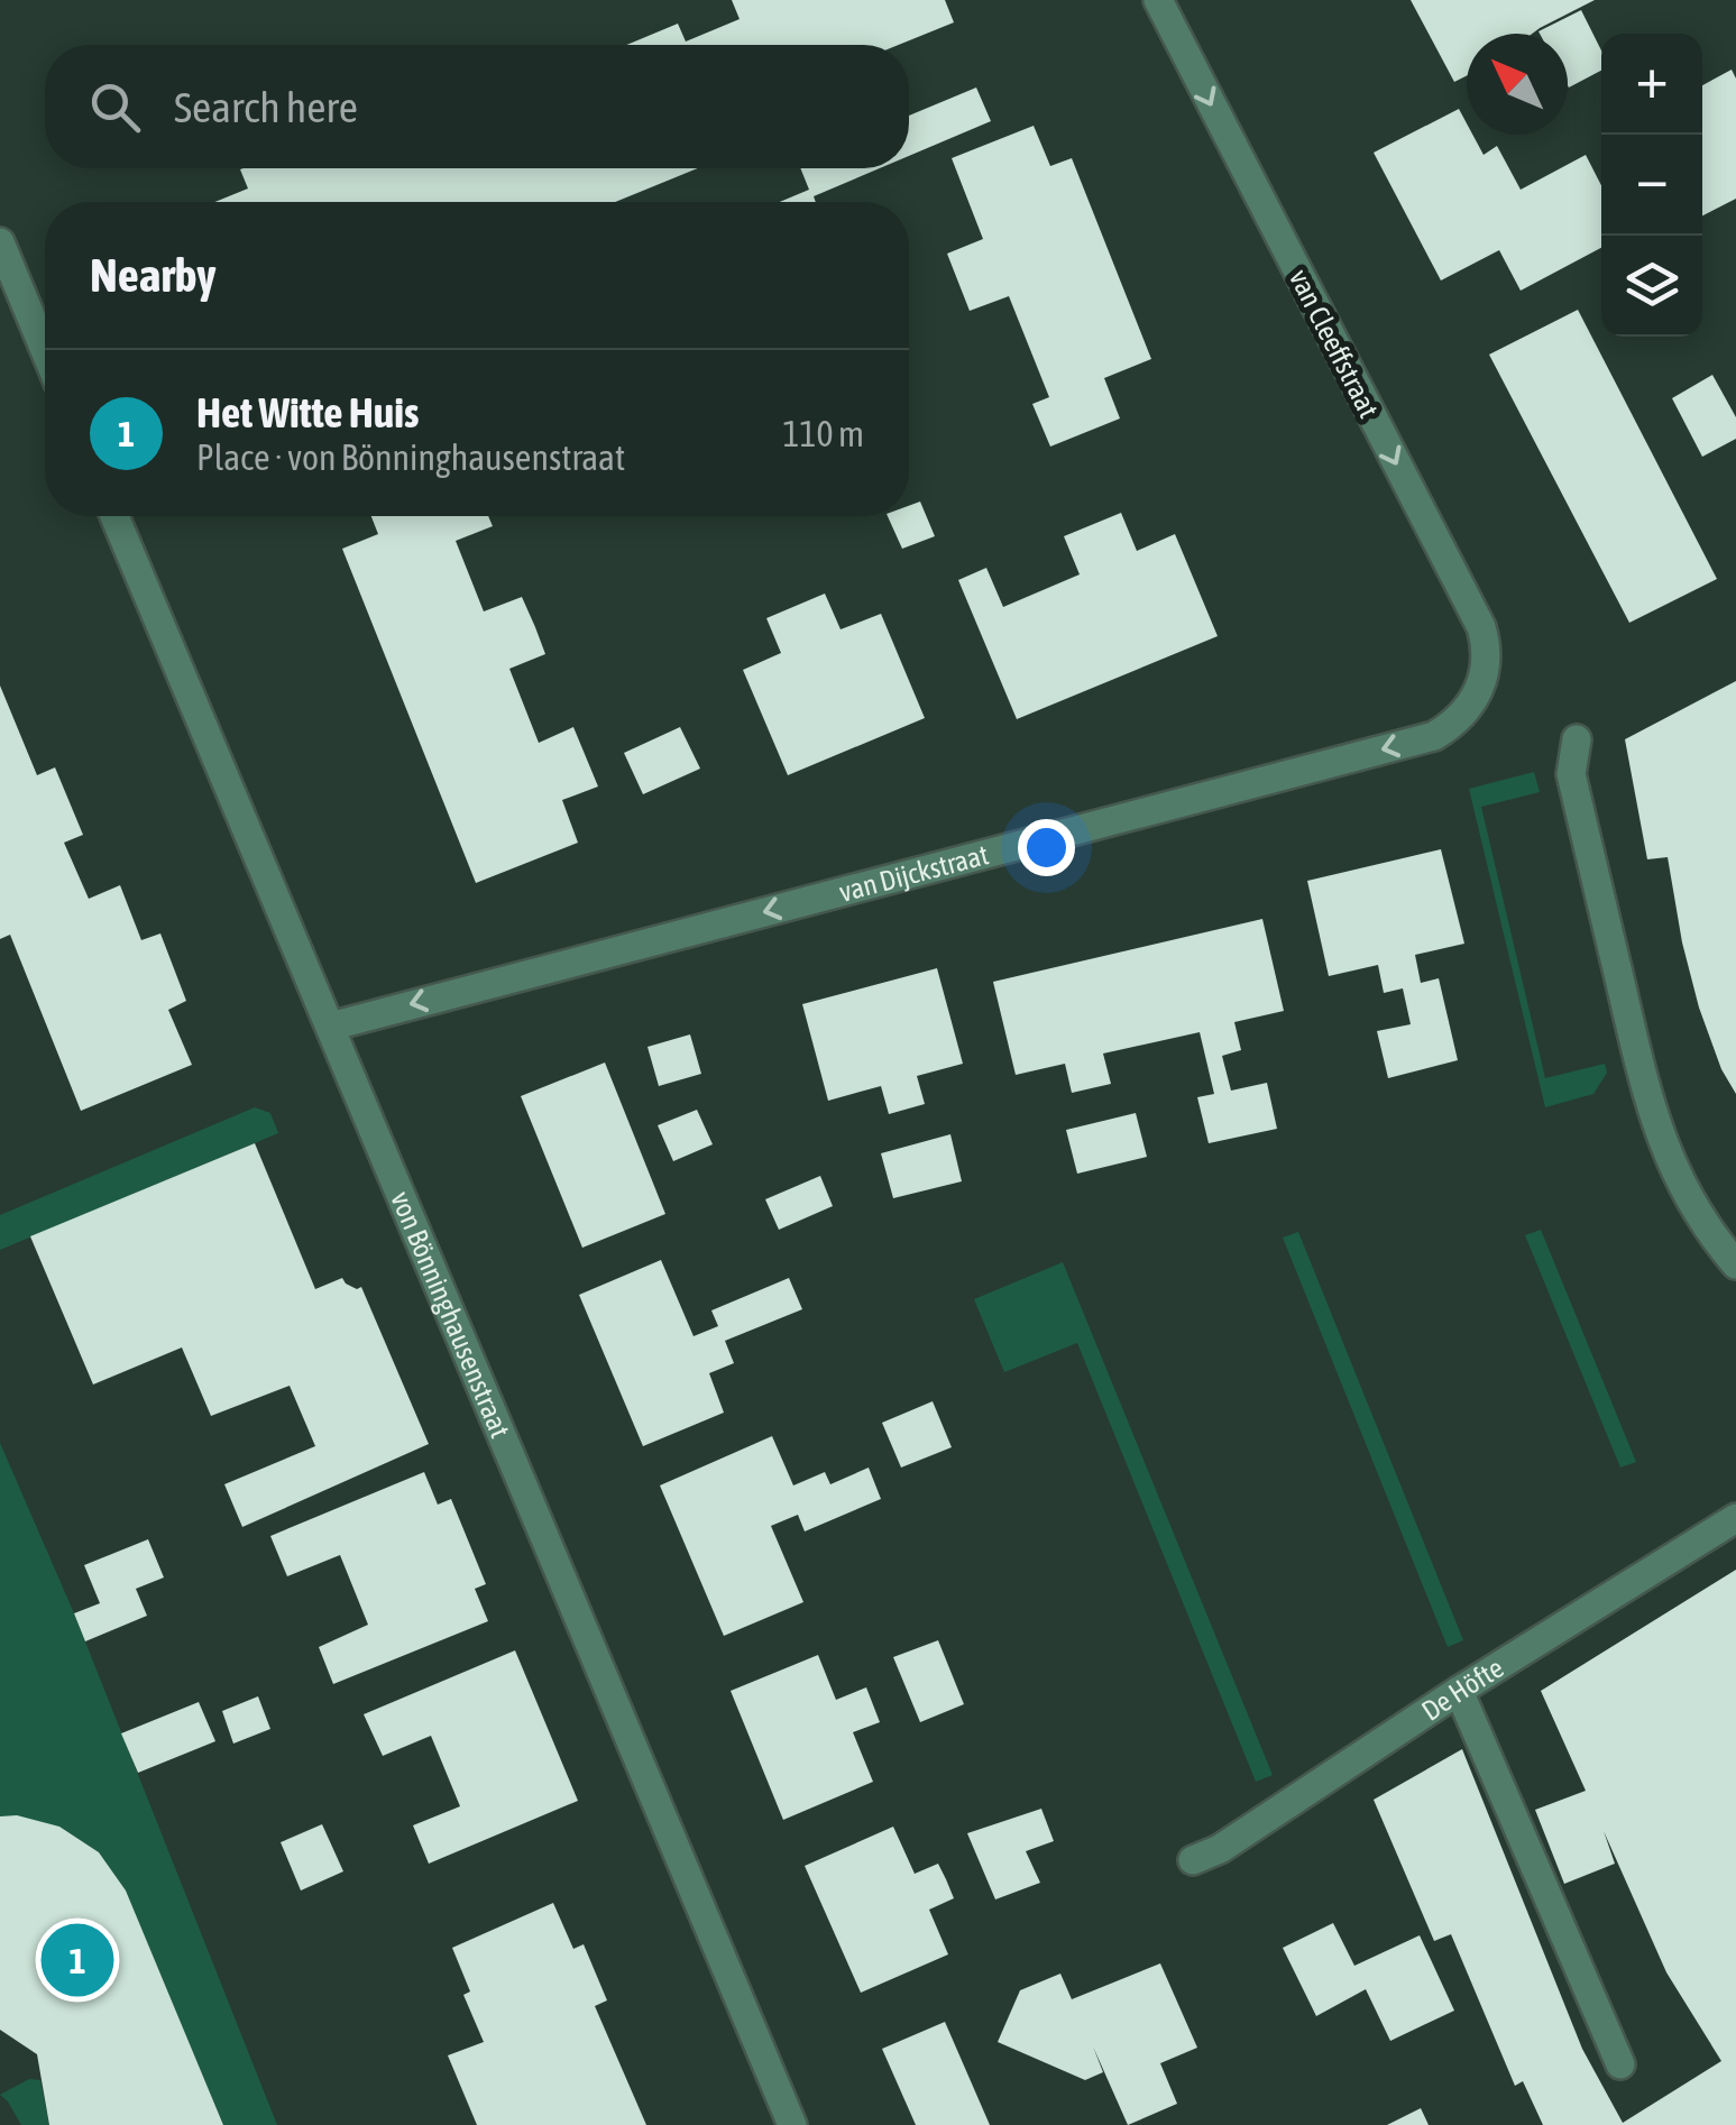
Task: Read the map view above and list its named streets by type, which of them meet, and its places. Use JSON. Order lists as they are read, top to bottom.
{
  "streets": {
    "street": [
      "van Cleeffstraat",
      "van Dijckstraat",
      "von Bönninghausenstraat",
      "De Höfte"
    ]
  },
  "crossings": [
    ["van Cleeffstraat", "van Dijckstraat"],
    ["van Dijckstraat", "von Bönninghausenstraat"]
  ],
  "one_way": ["van Cleeffstraat", "van Dijckstraat"],
  "north": "top left",
  "page": {
    "map_buttons": ["+", "−"],
    "search": "Search here",
    "heading": "Nearby",
    "list": [
      {
        "mark": "1",
        "name": "Het Witte Huis",
        "note": "Place · von Bönninghausenstraat",
        "value": "110 m"
      }
    ],
    "pins": "1"
  }
}
